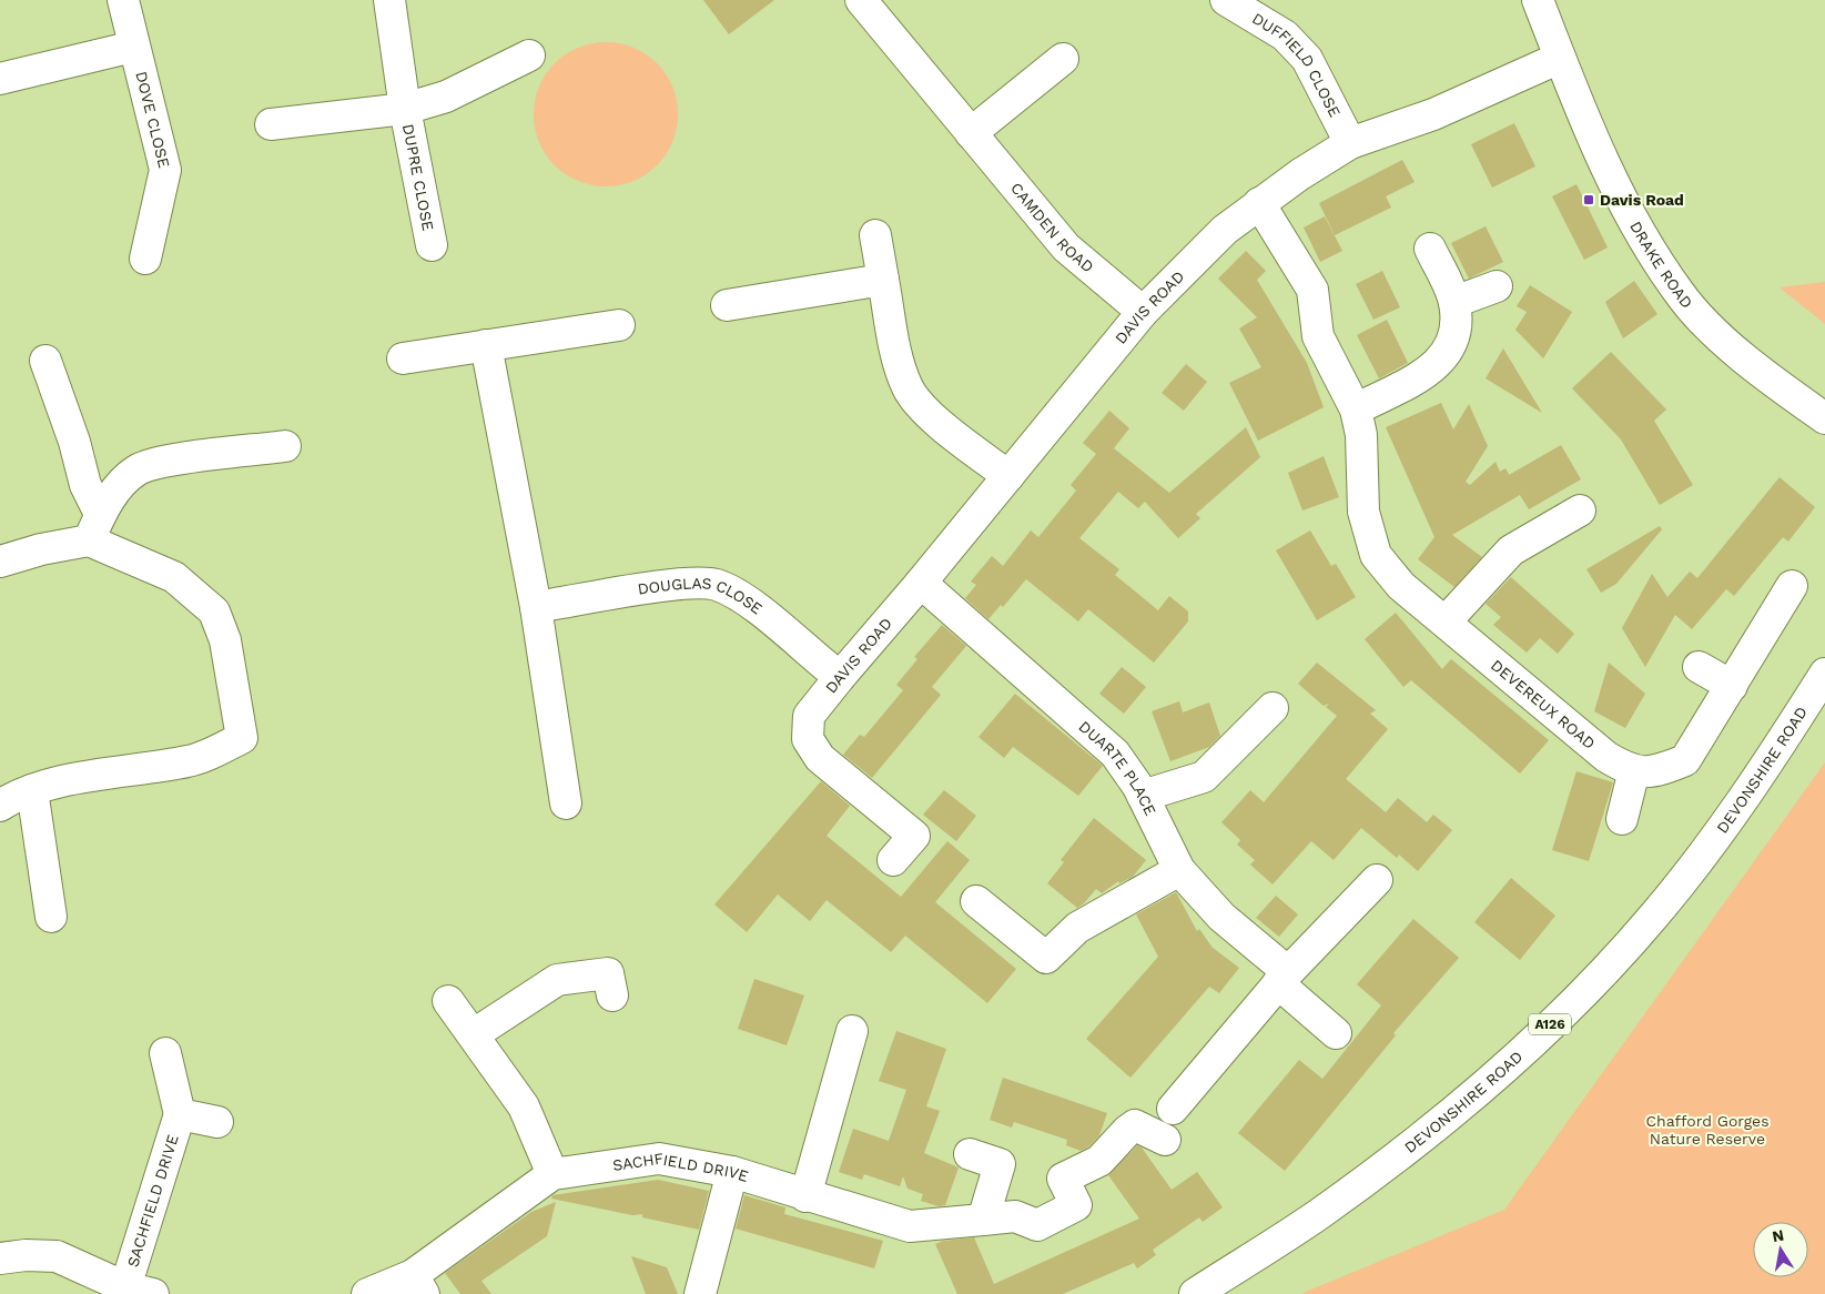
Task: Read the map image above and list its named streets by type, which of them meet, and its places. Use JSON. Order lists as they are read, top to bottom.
{
  "streets": {
    "street": [
      "DUFFIELD CLOSE",
      "DOVE CLOSE",
      "DUPRE CLOSE",
      "CAMDEN ROAD",
      "DRAKE ROAD",
      "DAVIS ROAD",
      "DOUGLAS CLOSE",
      "DEVEREUX ROAD",
      "DEVONSHIRE ROAD",
      "DUARTE PLACE",
      "A126",
      "SACHFIELD DRIVE"
    ]
  },
  "crossings": [
    ["DUFFIELD CLOSE", "DAVIS ROAD"],
    ["CAMDEN ROAD", "DAVIS ROAD"],
    ["DRAKE ROAD", "DAVIS ROAD"],
    ["DAVIS ROAD", "DOUGLAS CLOSE"],
    ["DAVIS ROAD", "DEVEREUX ROAD"],
    ["DAVIS ROAD", "DUARTE PLACE"]
  ],
  "parks": ["Chafford Gorges Nature Reserve"],
  "places": {
    "transit": ["Davis Road"]
  },
  "north": "top"
}
